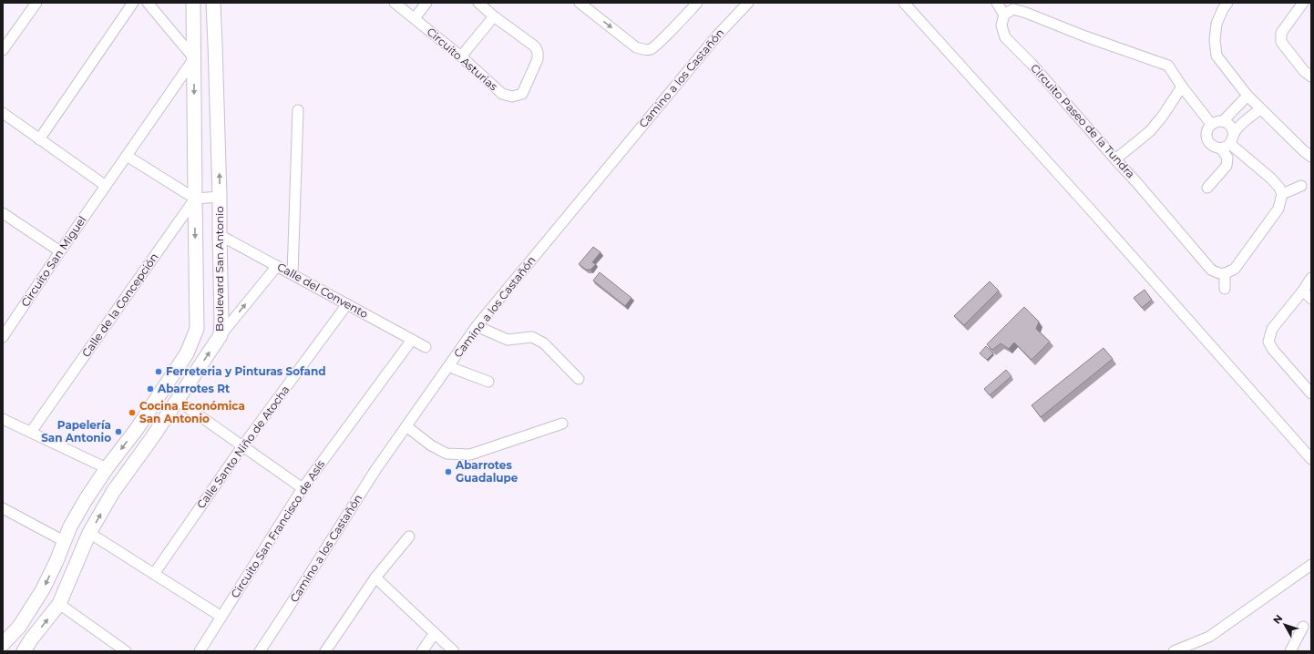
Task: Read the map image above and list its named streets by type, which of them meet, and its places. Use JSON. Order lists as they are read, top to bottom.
{
  "streets": {
    "street": [
      "Circuito Asturias",
      "Camino a los Castañón",
      "Circuito Paseo de la Tundra",
      "Circuito San Miguel",
      "Boulevard San Antonio",
      "Calle del Convento",
      "Calle de la Concepción",
      "Calle Santo Niño de Atocha",
      "Circuito San Francisco de Asís"
    ]
  },
  "crossings": [
    ["Circuito San Miguel", "Boulevard San Antonio"],
    ["Boulevard San Antonio", "Calle del Convento"],
    ["Boulevard San Antonio", "Calle de la Concepción"],
    ["Calle del Convento", "Calle Santo Niño de Atocha"],
    ["Calle del Convento", "Circuito San Francisco de Asís"]
  ],
  "places": [
    "Ferreteria y Pinturas Sofand",
    "Abarrotes Rt",
    "Cocina Económica San Antonio",
    "Papelería San Antonio",
    "Abarrotes Guadalupe"
  ],
  "north": "top left"
}
